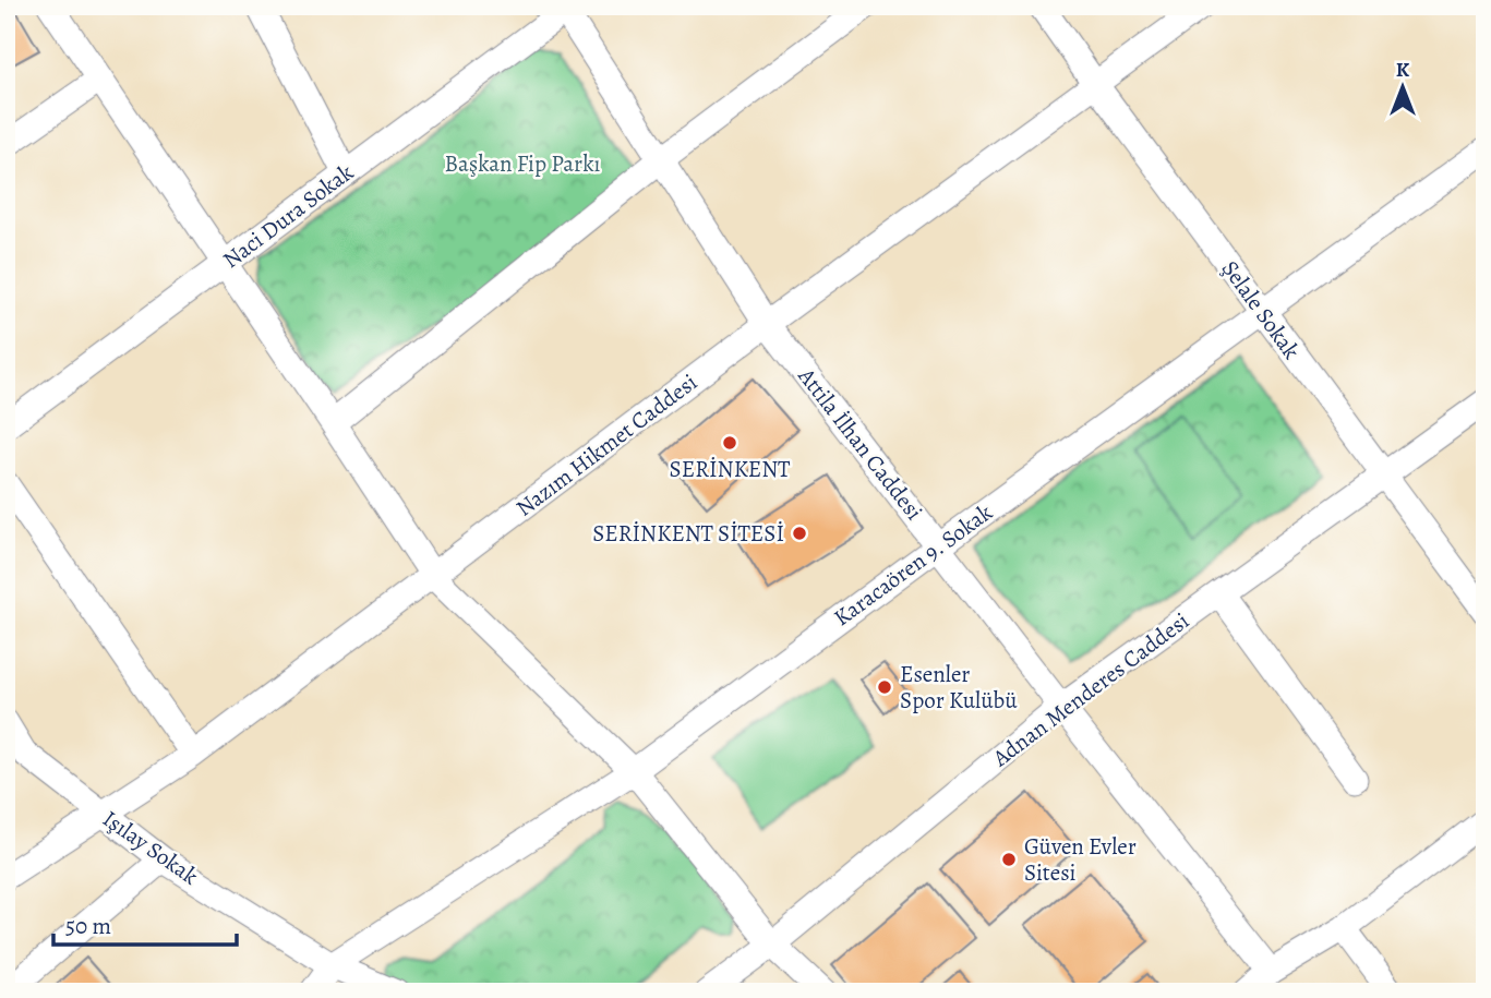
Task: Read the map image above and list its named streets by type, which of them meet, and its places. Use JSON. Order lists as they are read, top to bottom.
{
  "streets": {
    "street": [
      "Naci Dura Sokak",
      "Şelale Sokak",
      "Attila İlhan Caddesi",
      "Nazım Hikmet Caddesi",
      "Karacaören 9. Sokak",
      "Adnan Menderes Caddesi",
      "Işılay Sokak"
    ]
  },
  "crossings": [
    ["Naci Dura Sokak", "Attila İlhan Caddesi"],
    ["Şelale Sokak", "Nazım Hikmet Caddesi"],
    ["Şelale Sokak", "Karacaören 9. Sokak"],
    ["Şelale Sokak", "Adnan Menderes Caddesi"],
    ["Attila İlhan Caddesi", "Nazım Hikmet Caddesi"],
    ["Attila İlhan Caddesi", "Karacaören 9. Sokak"],
    ["Attila İlhan Caddesi", "Adnan Menderes Caddesi"],
    ["Nazım Hikmet Caddesi", "Işılay Sokak"],
    ["Karacaören 9. Sokak", "Işılay Sokak"]
  ],
  "parks": ["Başkan Fip Parkı"],
  "places": [
    "SERİNKENT",
    "SERİNKENT SİTESİ",
    "Esenler Spor Kulübü",
    "Güven Evler Sitesi"
  ],
  "scale_bar": "50 m",
  "north": "top"
}
